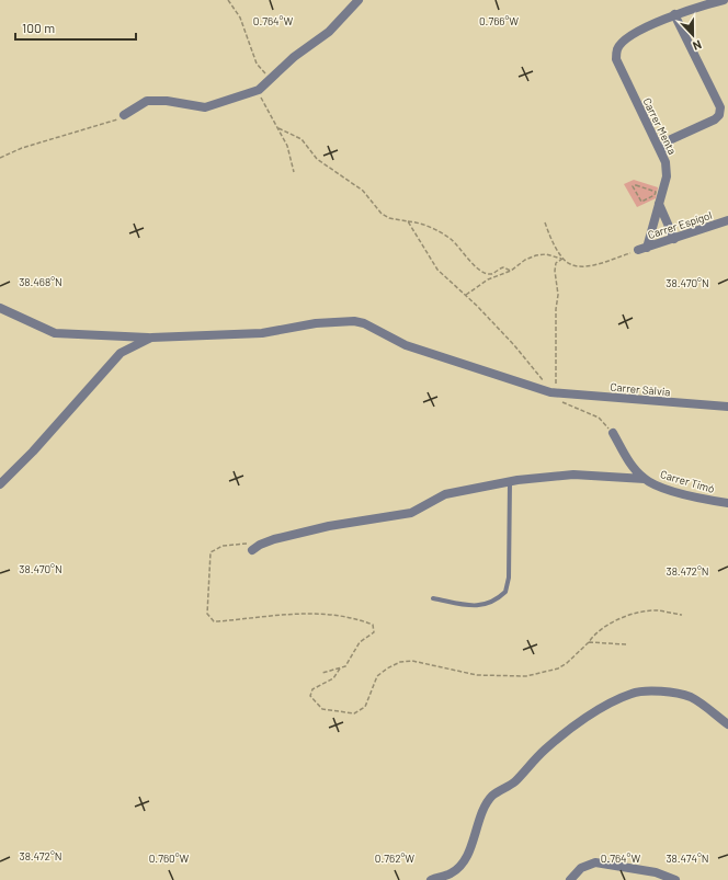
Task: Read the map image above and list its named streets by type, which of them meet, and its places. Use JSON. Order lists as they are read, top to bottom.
{
  "streets": {
    "street": [
      "Carrer Menta",
      "Carrer Espígol",
      "Carrer Sàlvia",
      "Carrer Timó"
    ]
  },
  "crossings": [
    ["Carrer Menta", "Carrer Espígol"]
  ],
  "scale_bar": "100 m",
  "north": "bottom",
  "coordinates": [
    "0.764°W",
    "0.766°W",
    "38.468°N",
    "38.470°N",
    "38.472°N",
    "38.474°N",
    "0.760°W",
    "0.762°W"
  ]
}
